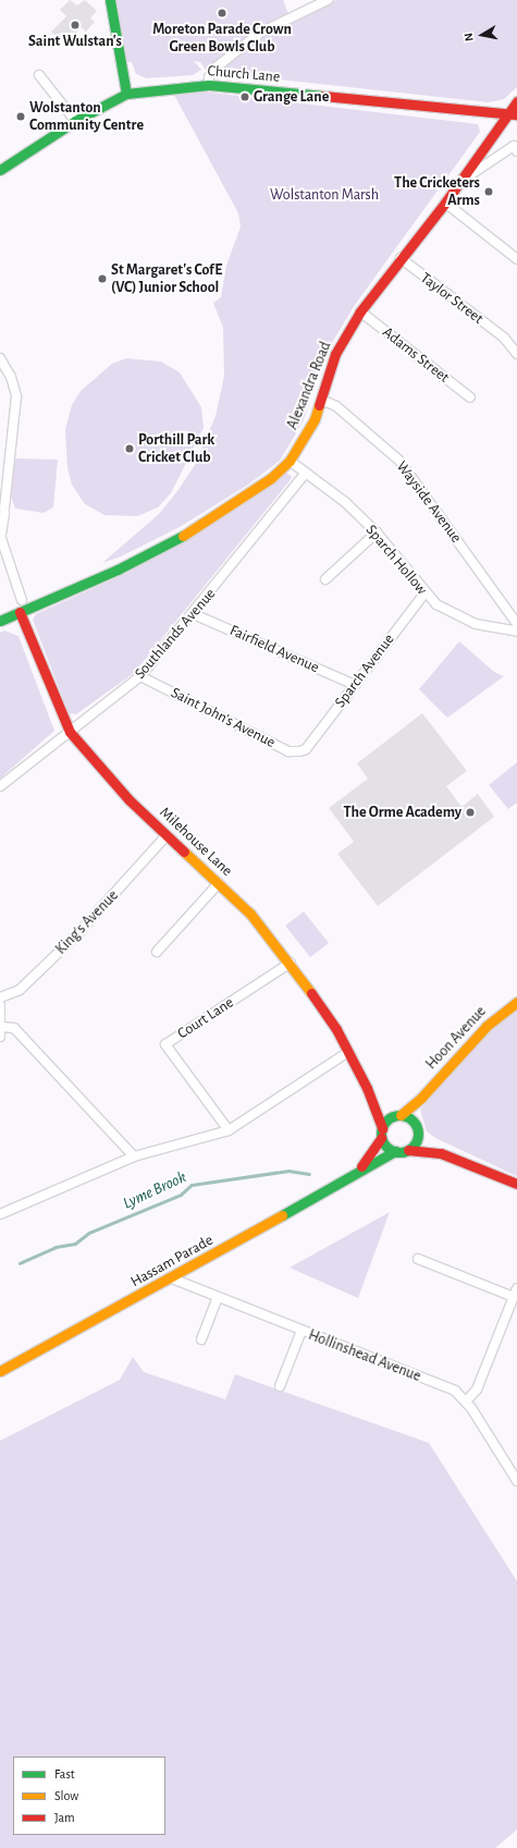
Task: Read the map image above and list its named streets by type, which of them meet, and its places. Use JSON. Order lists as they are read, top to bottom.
{
  "streets": {
    "main road": [
      "Church Lane",
      "Alexandra Road",
      "Milehouse Lane",
      "Hoon Avenue",
      "Hassam Parade"
    ],
    "street": [
      "Taylor Street",
      "Adams Street",
      "Wayside Avenue",
      "Sparch Hollow",
      "Southlands Avenue",
      "Fairfield Avenue",
      "Sparch Avenue",
      "Saint John's Avenue",
      "King's Avenue",
      "Court Lane",
      "Hollinshead Avenue"
    ]
  },
  "crossings": [
    ["Church Lane", "Alexandra Road"],
    ["Taylor Street", "Alexandra Road"],
    ["Adams Street", "Alexandra Road"],
    ["Alexandra Road", "Wayside Avenue"],
    ["Alexandra Road", "Sparch Hollow"],
    ["Alexandra Road", "Milehouse Lane"],
    ["Sparch Hollow", "Southlands Avenue"],
    ["Sparch Hollow", "Sparch Avenue"],
    ["Southlands Avenue", "Fairfield Avenue"],
    ["Southlands Avenue", "Saint John's Avenue"],
    ["Southlands Avenue", "Milehouse Lane"],
    ["Fairfield Avenue", "Sparch Avenue"],
    ["Sparch Avenue", "Saint John's Avenue"],
    ["Milehouse Lane", "King's Avenue"],
    ["Milehouse Lane", "Court Lane"],
    ["Milehouse Lane", "Hoon Avenue"],
    ["Milehouse Lane", "Hassam Parade"],
    ["Hoon Avenue", "Hassam Parade"],
    ["Hassam Parade", "Hollinshead Avenue"]
  ],
  "water": ["Lyme Brook"],
  "parks": ["Wolstanton Marsh"],
  "places": [
    "Moreton Parade Crown Green Bowls Club",
    "Saint Wulstan's",
    "Grange Lane",
    "Wolstanton Community Centre",
    "The Cricketers Arms",
    "St Margaret's CofE (VC) Junior School",
    "Porthill Park Cricket Club",
    "The Orme Academy"
  ],
  "legend": ["Fast", "Slow", "Jam"],
  "north": "left"
}
